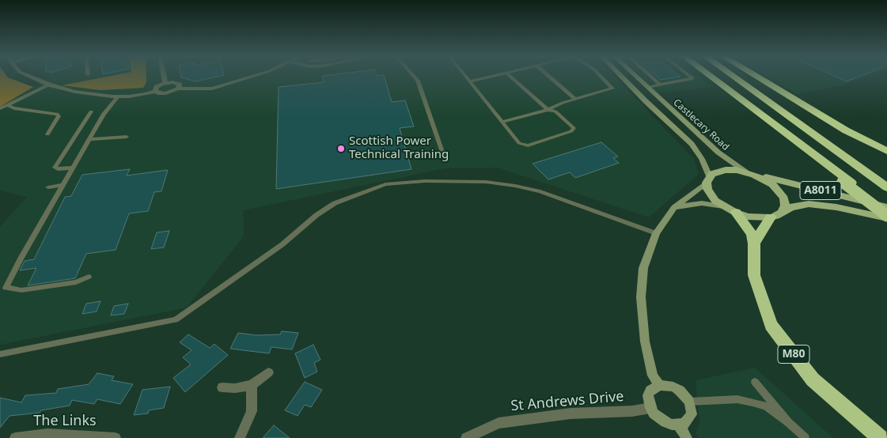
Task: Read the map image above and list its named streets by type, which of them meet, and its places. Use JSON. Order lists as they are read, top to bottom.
{
  "streets": {
    "highway": ["M80"],
    "main road": ["Castlecary Road", "A8011"],
    "street": ["St Andrews Drive", "The Links"]
  },
  "crossings": [
    ["Castlecary Road", "A8011"],
    ["A8011", "M80"]
  ],
  "places": ["Scottish Power Technical Training"]
}
